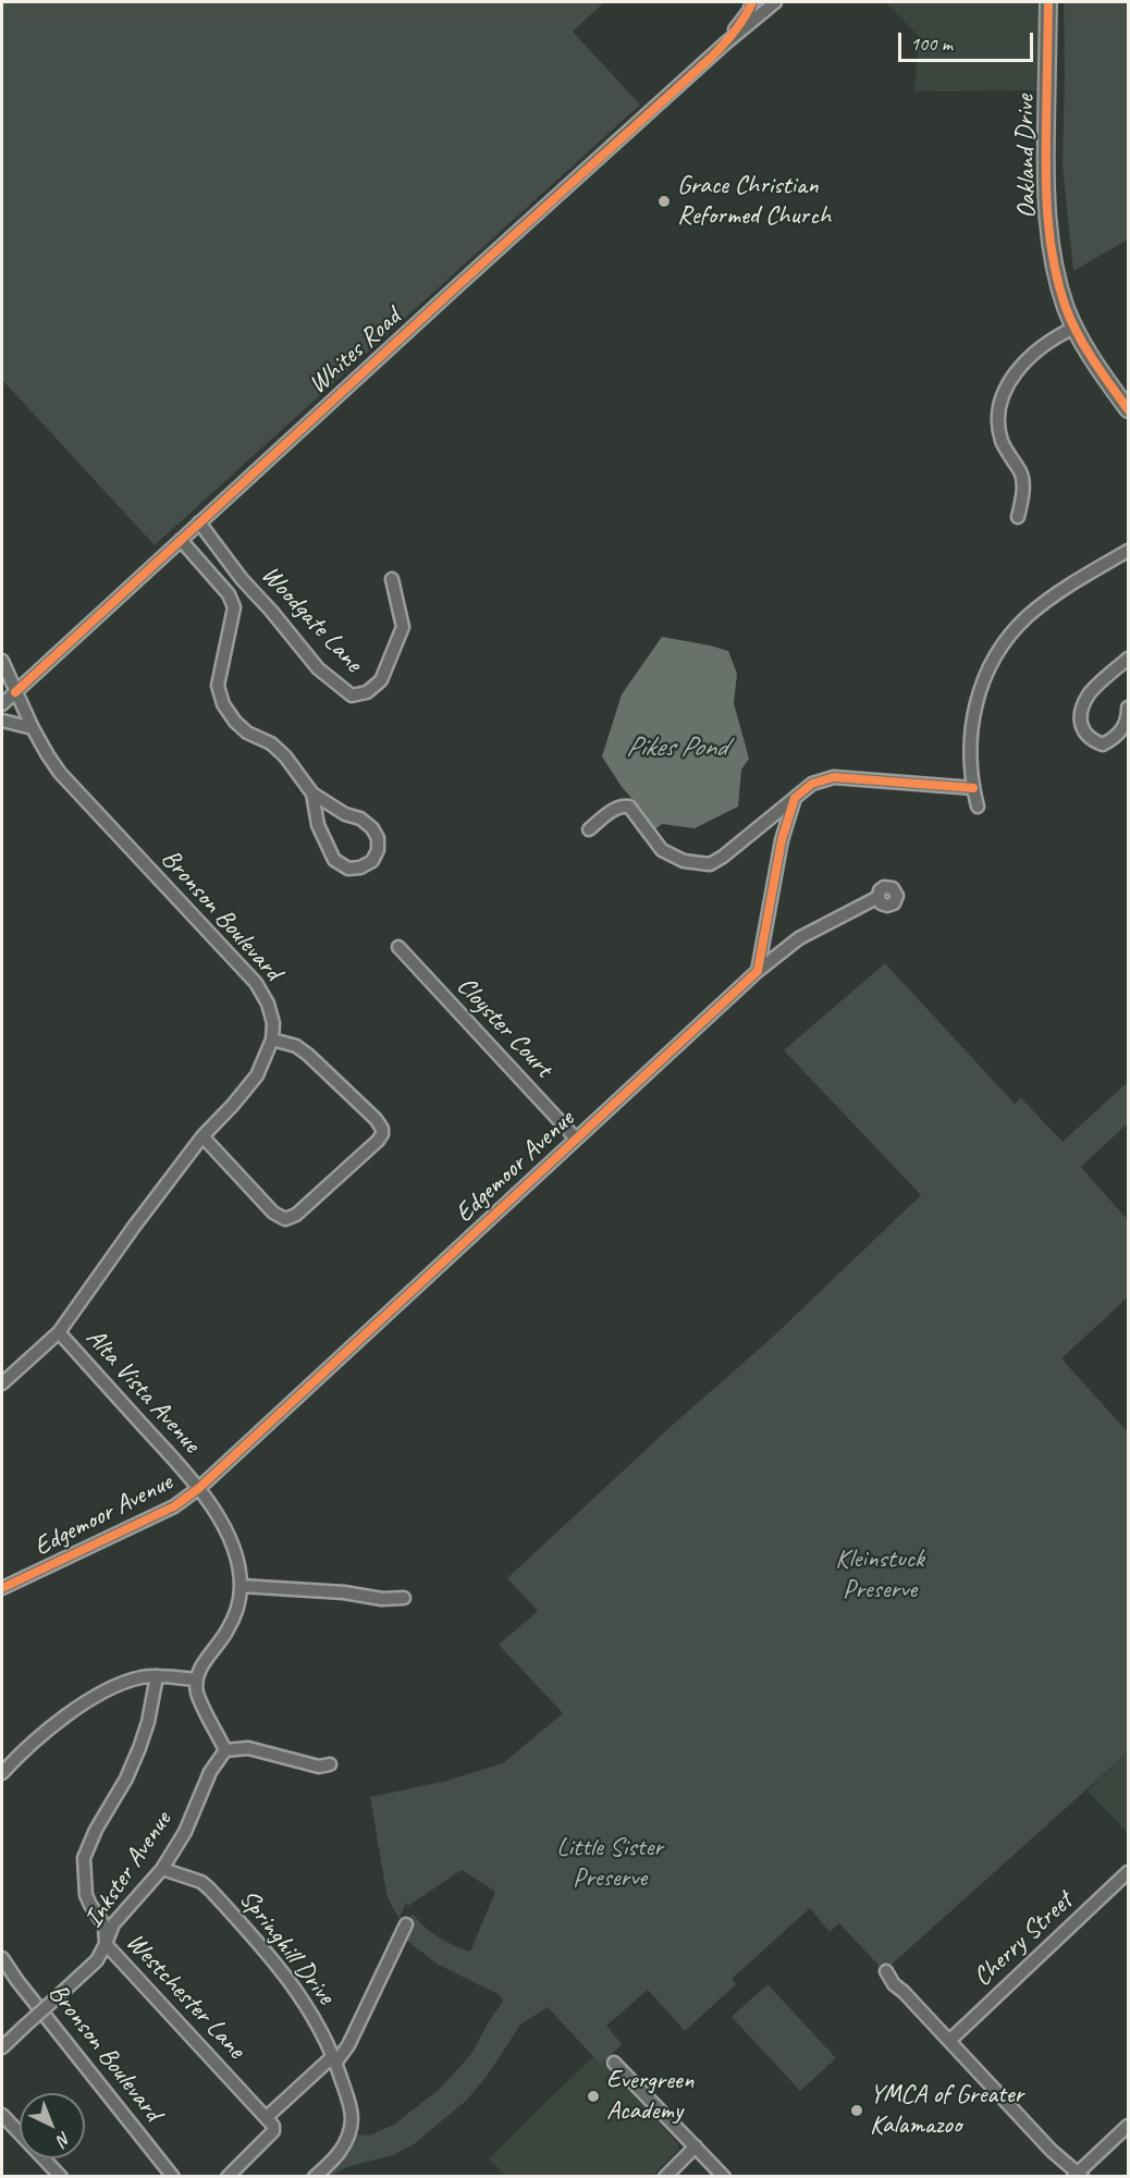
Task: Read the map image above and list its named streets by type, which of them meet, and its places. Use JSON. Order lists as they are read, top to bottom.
{
  "streets": {
    "main road": ["Oakland Drive"],
    "street": [
      "Whites Road",
      "Woodgate Lane",
      "Bronson Boulevard",
      "Cloyster Court",
      "Edgemoor Avenue",
      "Alta Vista Avenue",
      "Inkster Avenue",
      "Cherry Street",
      "Springhill Drive",
      "Westchester Lane"
    ]
  },
  "crossings": [
    ["Whites Road", "Woodgate Lane"],
    ["Whites Road", "Bronson Boulevard"],
    ["Bronson Boulevard", "Alta Vista Avenue"],
    ["Cloyster Court", "Edgemoor Avenue"],
    ["Edgemoor Avenue", "Alta Vista Avenue"],
    ["Inkster Avenue", "Springhill Drive"],
    ["Inkster Avenue", "Westchester Lane"]
  ],
  "water": ["Pikes Pond"],
  "parks": ["Kleinstuck Preserve", "Little Sister Preserve"],
  "places": ["Grace Christian Reformed Church", "Evergreen Academy", "YMCA of Greater Kalamazoo"],
  "scale_bar": "100 m",
  "north": "bottom right"
}
